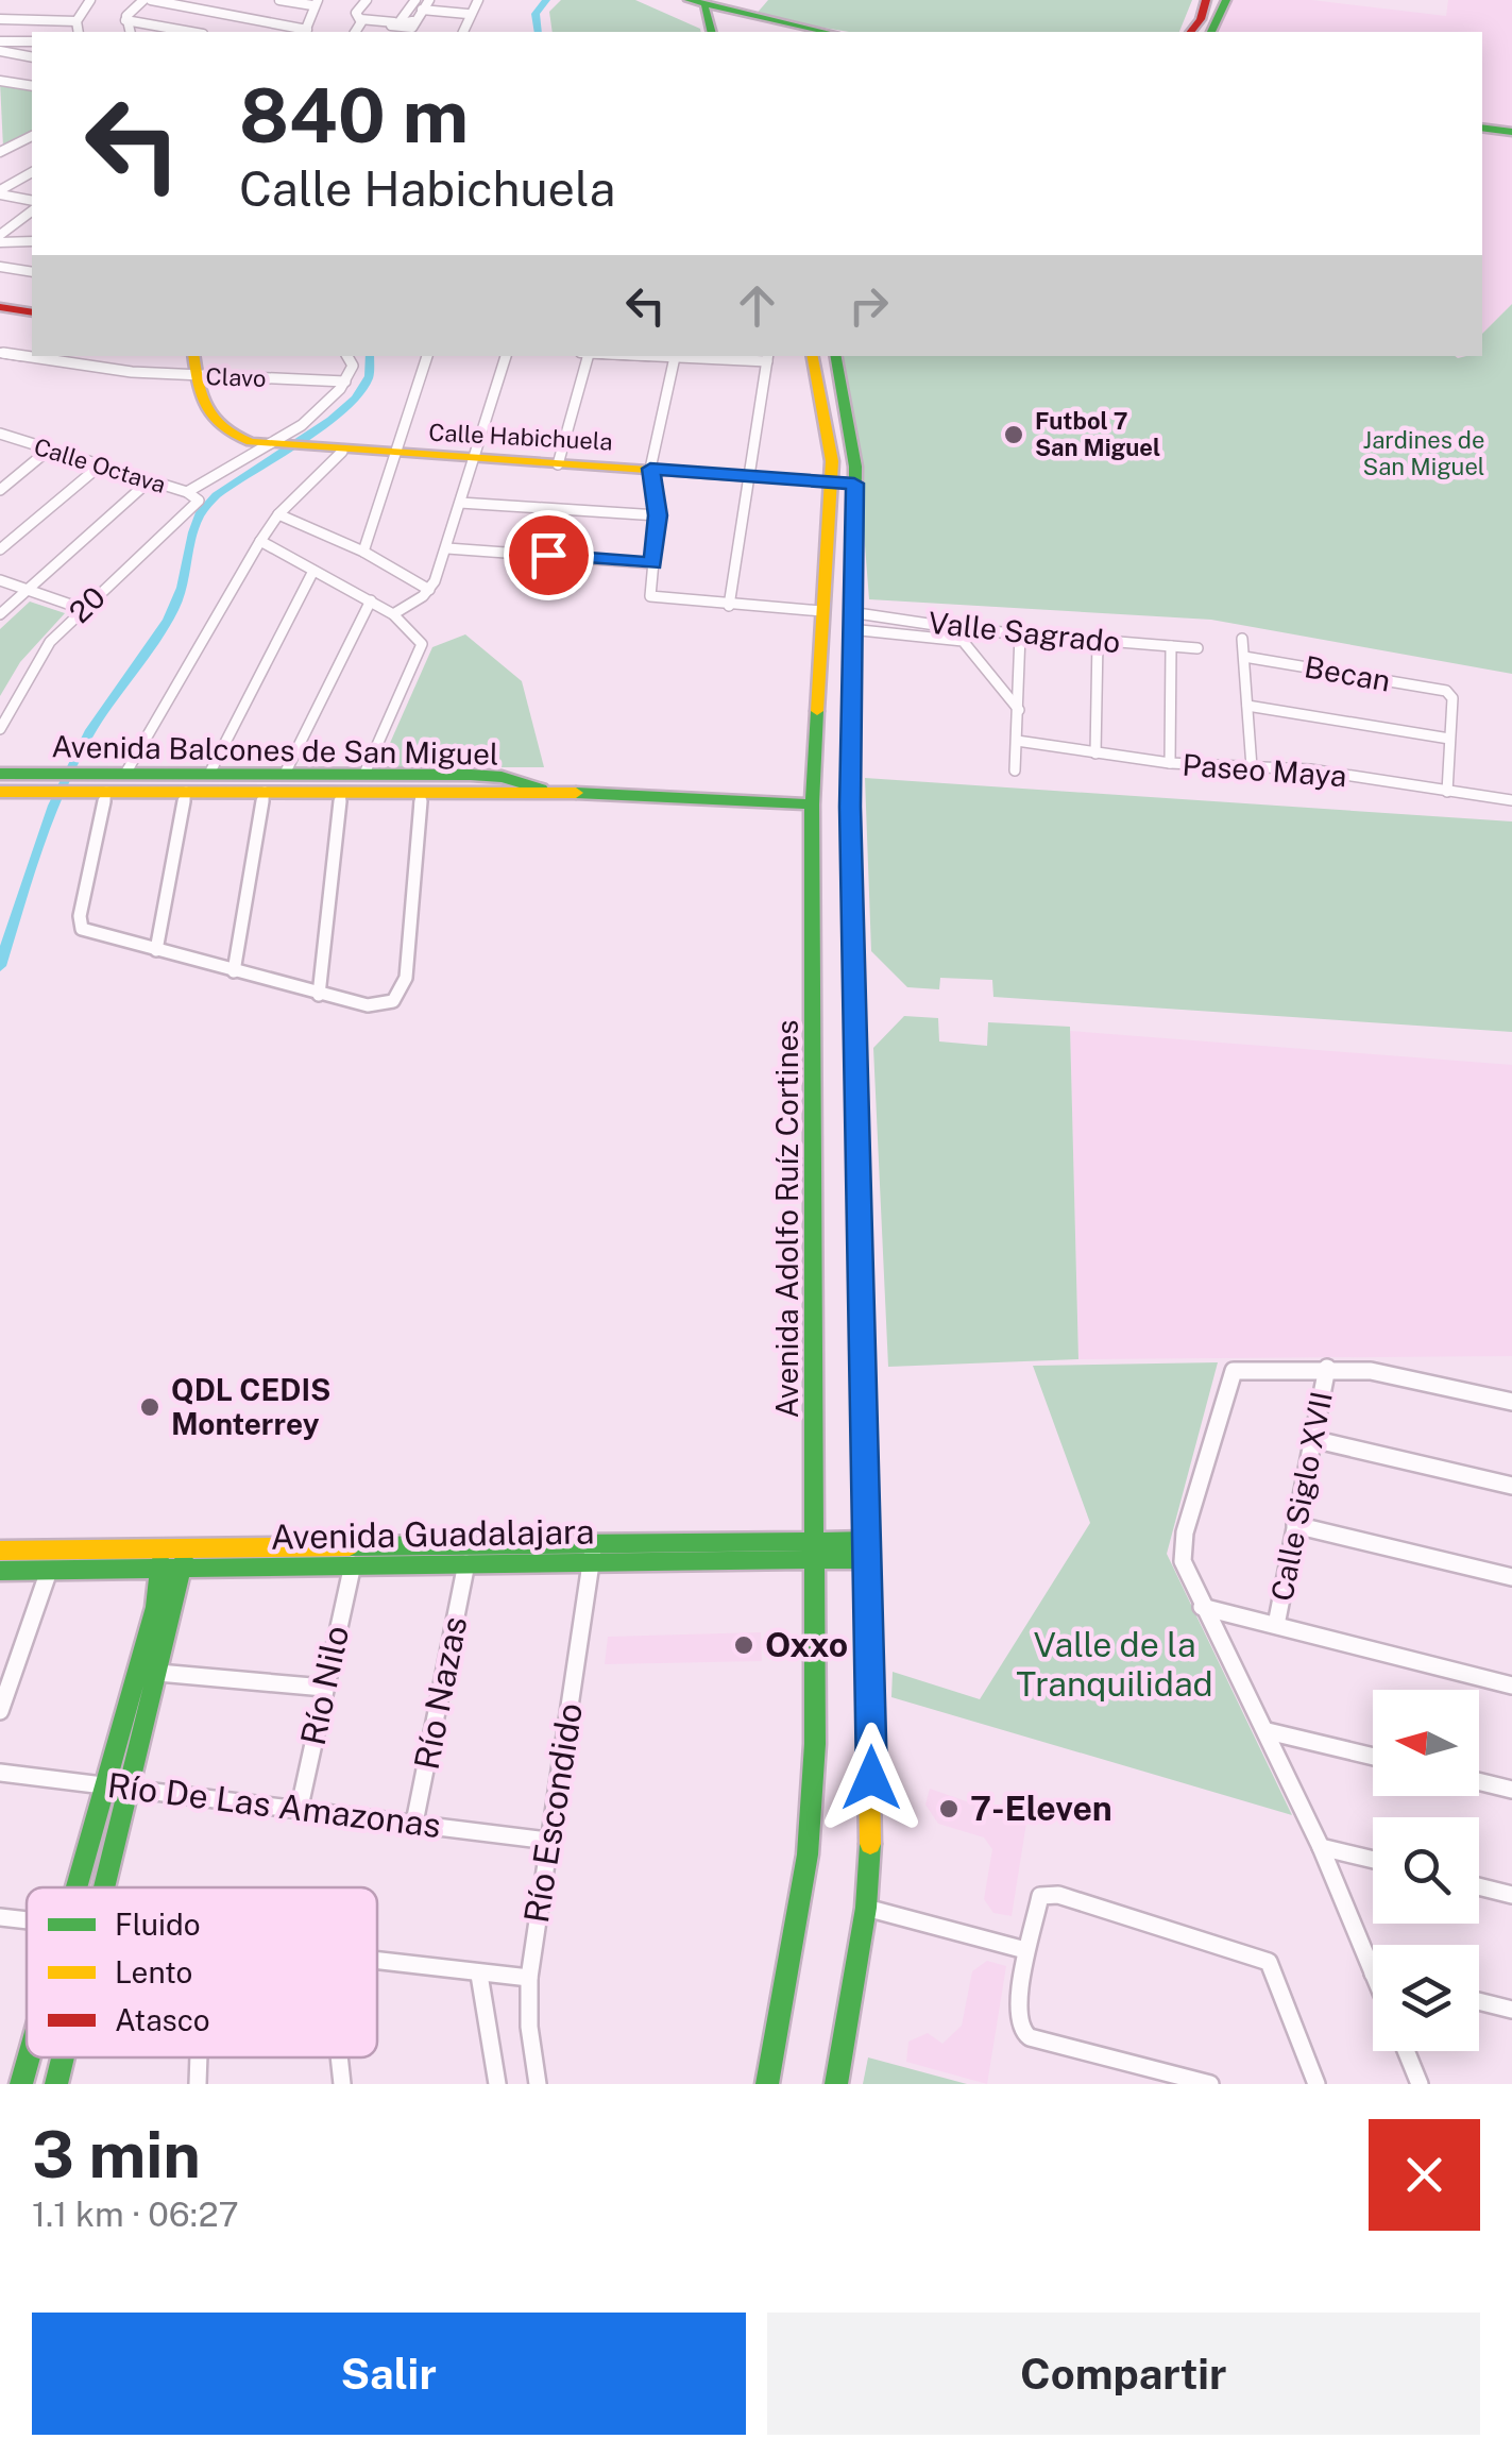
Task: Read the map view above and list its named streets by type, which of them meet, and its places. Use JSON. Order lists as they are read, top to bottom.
{
  "streets": {
    "main road": [
      "Calle Habichuela",
      "Avenida Balcones de San Miguel",
      "Avenida Adolfo Ruíz Cortines",
      "Avenida Guadalajara"
    ],
    "street": [
      "Clavo",
      "Calle Octava",
      "20",
      "Valle Sagrado",
      "Becan",
      "Paseo Maya",
      "Calle Siglo XVII",
      "Río Nilo",
      "Río Nazas",
      "Río De Las Amazonas",
      "Río Escondido"
    ]
  },
  "crossings": [
    ["Clavo", "Calle Habichuela"],
    ["Calle Habichuela", "Avenida Adolfo Ruíz Cortines"],
    ["Calle Octava", "20"],
    ["Avenida Balcones de San Miguel", "Avenida Adolfo Ruíz Cortines"],
    ["Avenida Adolfo Ruíz Cortines", "Avenida Guadalajara"],
    ["Avenida Guadalajara", "Río Nilo"],
    ["Avenida Guadalajara", "Río Nazas"],
    ["Avenida Guadalajara", "Río Escondido"],
    ["Río Nilo", "Río De Las Amazonas"],
    ["Río Nazas", "Río De Las Amazonas"],
    ["Río De Las Amazonas", "Río Escondido"]
  ],
  "parks": ["Jardines de San Miguel", "Valle de la Tranquilidad"],
  "places": [
    "Futbol 7 San Miguel",
    "QDL CEDIS Monterrey",
    "Oxxo",
    "7-Eleven"
  ],
  "legend": ["Fluido", "Lento", "Atasco"],
  "north": "left",
  "page": {
    "turn": ["840 m", "Calle Habichuela"],
    "heading": ["3 min", "1.1 km · 06:27"],
    "buttons": ["Salir", "Compartir"]
  }
}
